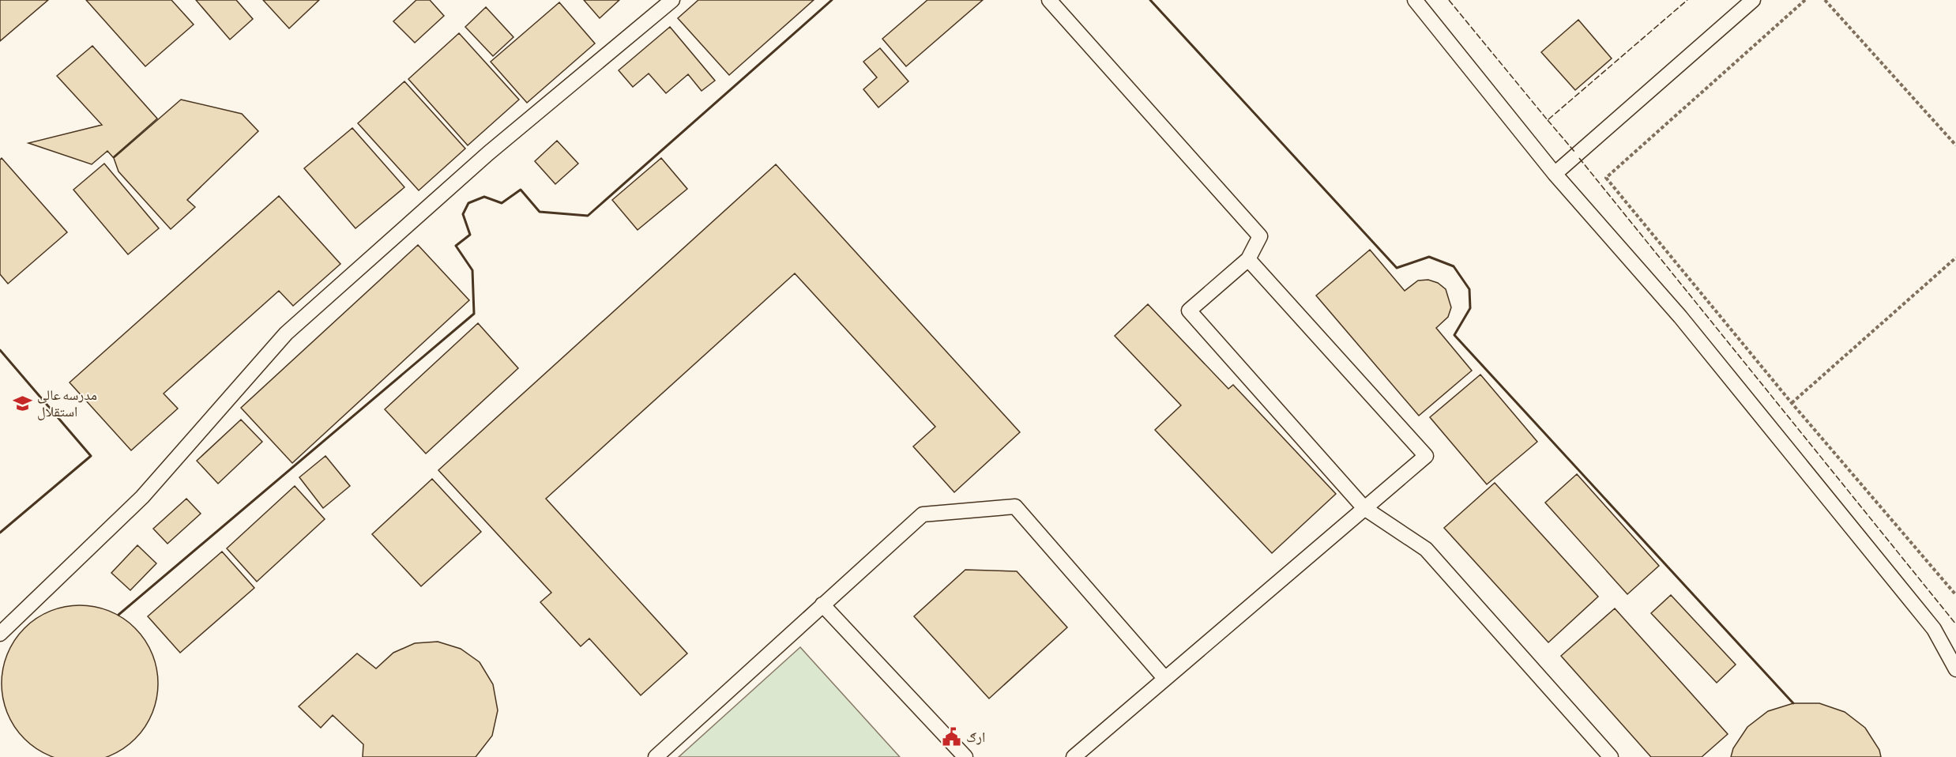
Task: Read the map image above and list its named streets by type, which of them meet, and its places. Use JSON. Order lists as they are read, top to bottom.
{
  "places": {
    "school or university": ["مدرسه عالی استقلال"],
    "public building": ["ارګ"]
  }
}
